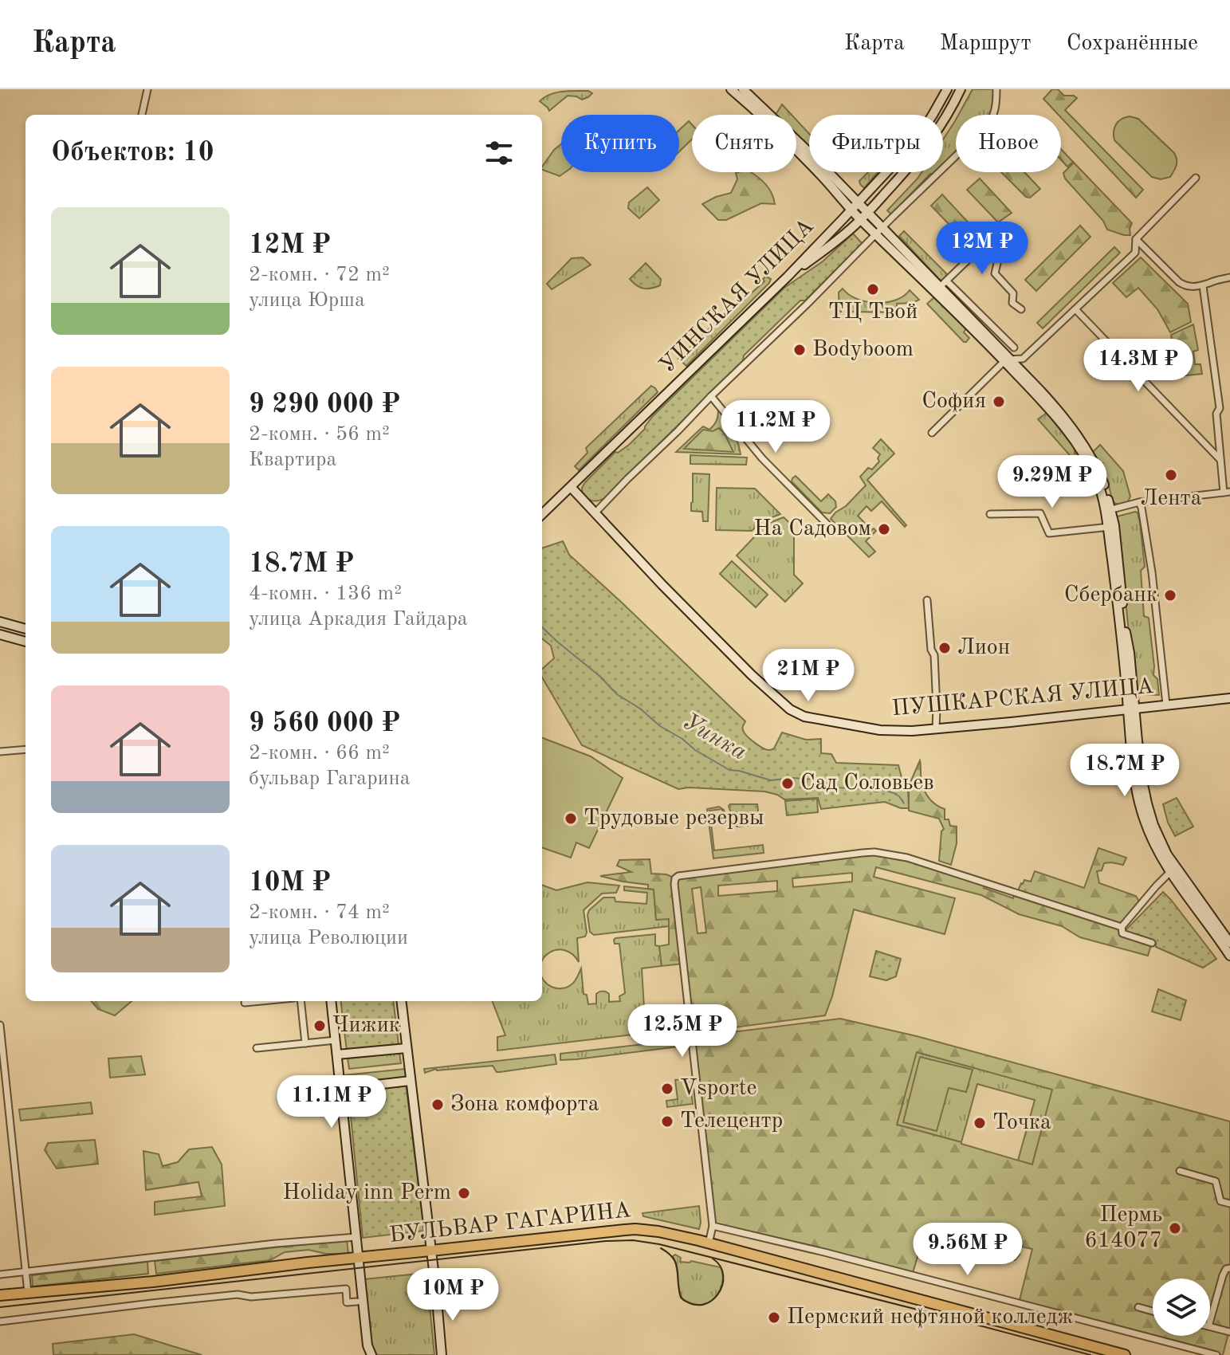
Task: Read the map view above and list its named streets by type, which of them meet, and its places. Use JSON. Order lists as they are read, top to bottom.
{
  "streets": {
    "main road": ["УИНСКАЯ УЛИЦА", "ПУШКАРСКАЯ УЛИЦА", "БУЛЬВАР ГАГАРИНА"]
  },
  "crossings": [
    ["УИНСКАЯ УЛИЦА", "ПУШКАРСКАЯ УЛИЦА"]
  ],
  "water": ["Уинка"],
  "places": [
    "ТЦ Твой",
    "Bodyboom",
    "София",
    "Лента",
    "На Садовом",
    "Сбербанк",
    "Лион",
    "Сад Соловьев",
    "Трудовые резервы",
    "Чижик",
    "Vsporte",
    "Зона комфорта",
    "Телецентр",
    "Точка",
    "Holiday inn Perm",
    "Пермь 614077",
    "Пермский нефтяной колледж"
  ],
  "page": {
    "header": "Карта",
    "nav": ["Карта", "Маршрут", "Сохранённые"],
    "chip": [
      "Купить",
      "Снять",
      "Фильтры",
      "Новое"
    ],
    "heading": "Объектов: 10",
    "list": [
      {
        "name": "12M ₽",
        "note": "2-комн. · 72 m² · улица Юрша"
      },
      {
        "name": "9 290 000 ₽",
        "note": "2-комн. · 56 m² · Квартира"
      },
      {
        "name": "18.7M ₽",
        "note": "4-комн. · 136 m² · улица Аркадия Гайдара"
      },
      {
        "name": "9 560 000 ₽",
        "note": "2-комн. · 66 m² · бульвар Гагарина"
      },
      {
        "name": "10M ₽",
        "note": "2-комн. · 74 m² · улица Революции"
      }
    ],
    "price": [
      "12M ₽",
      "14.3M ₽",
      "11.2M ₽",
      "9.29M ₽",
      "21M ₽",
      "18.7M ₽",
      "12.5M ₽",
      "11.1M ₽",
      "9.56M ₽",
      "10M ₽"
    ]
  }
}
